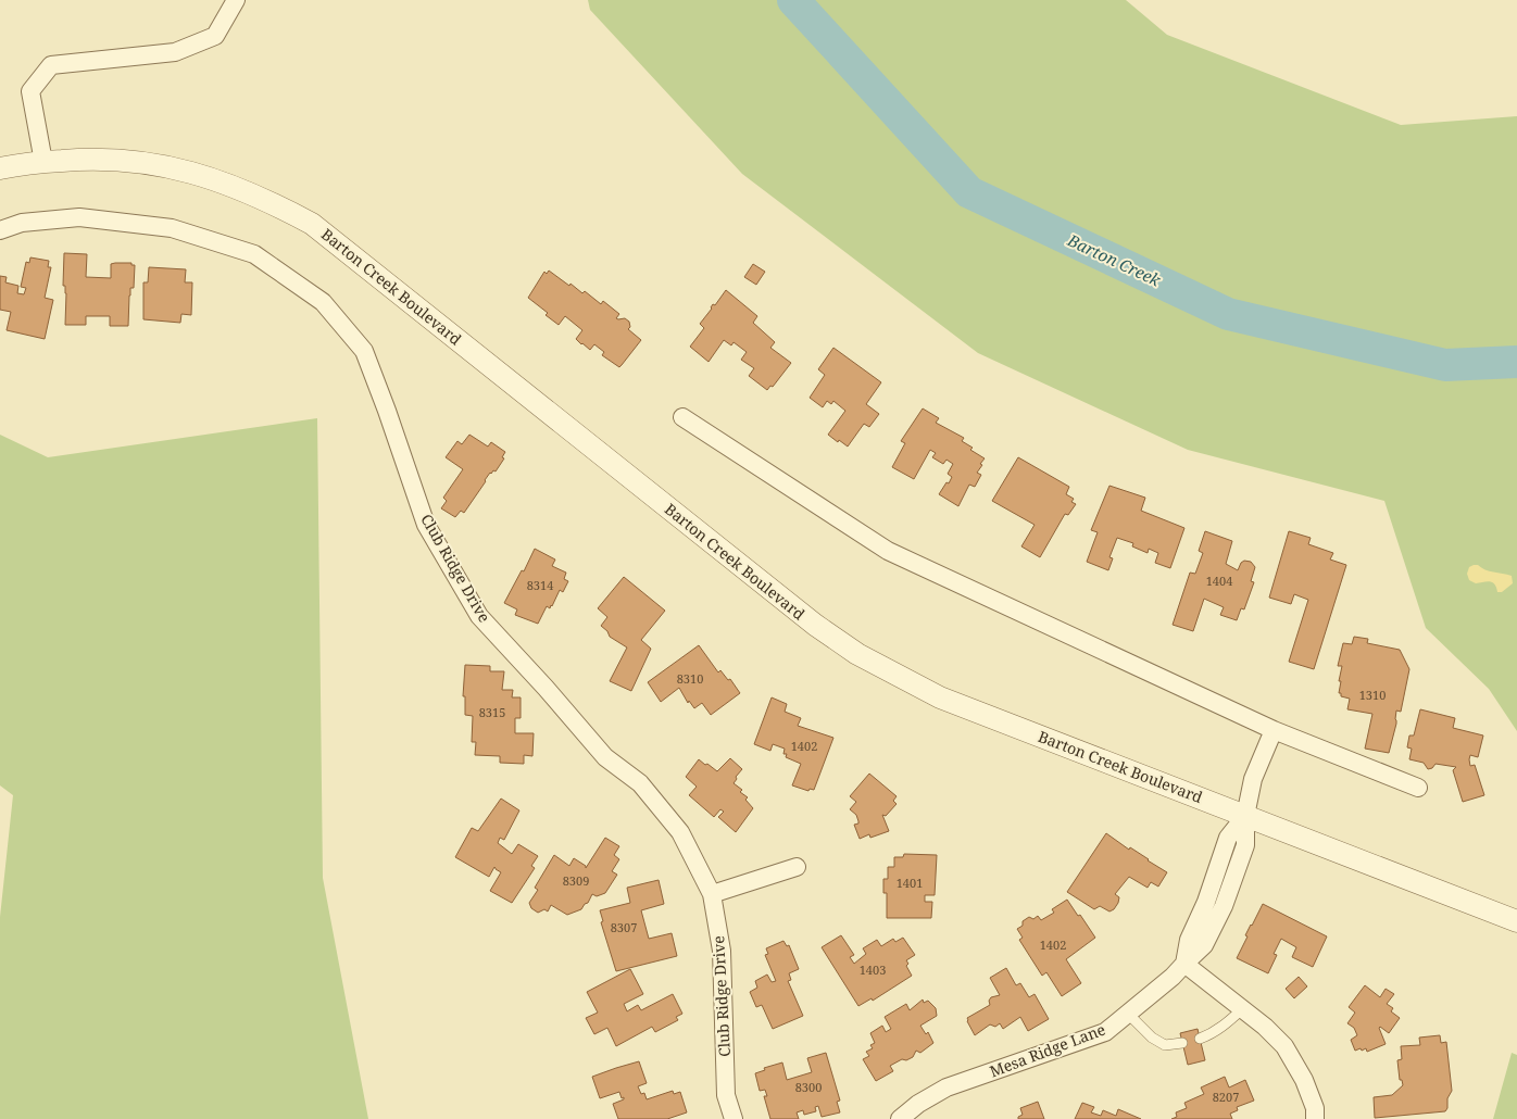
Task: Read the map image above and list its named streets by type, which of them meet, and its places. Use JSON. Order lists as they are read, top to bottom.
{
  "streets": {
    "street": ["Barton Creek Boulevard", "Club Ridge Drive", "Mesa Ridge Lane"]
  },
  "water": ["Barton Creek"],
  "house_numbers": [
    "1404",
    "8314",
    "8310",
    "1310",
    "8315",
    "1402",
    "8309",
    "1401",
    "8307",
    "1402",
    "1403",
    "8300",
    "8207"
  ]
}
